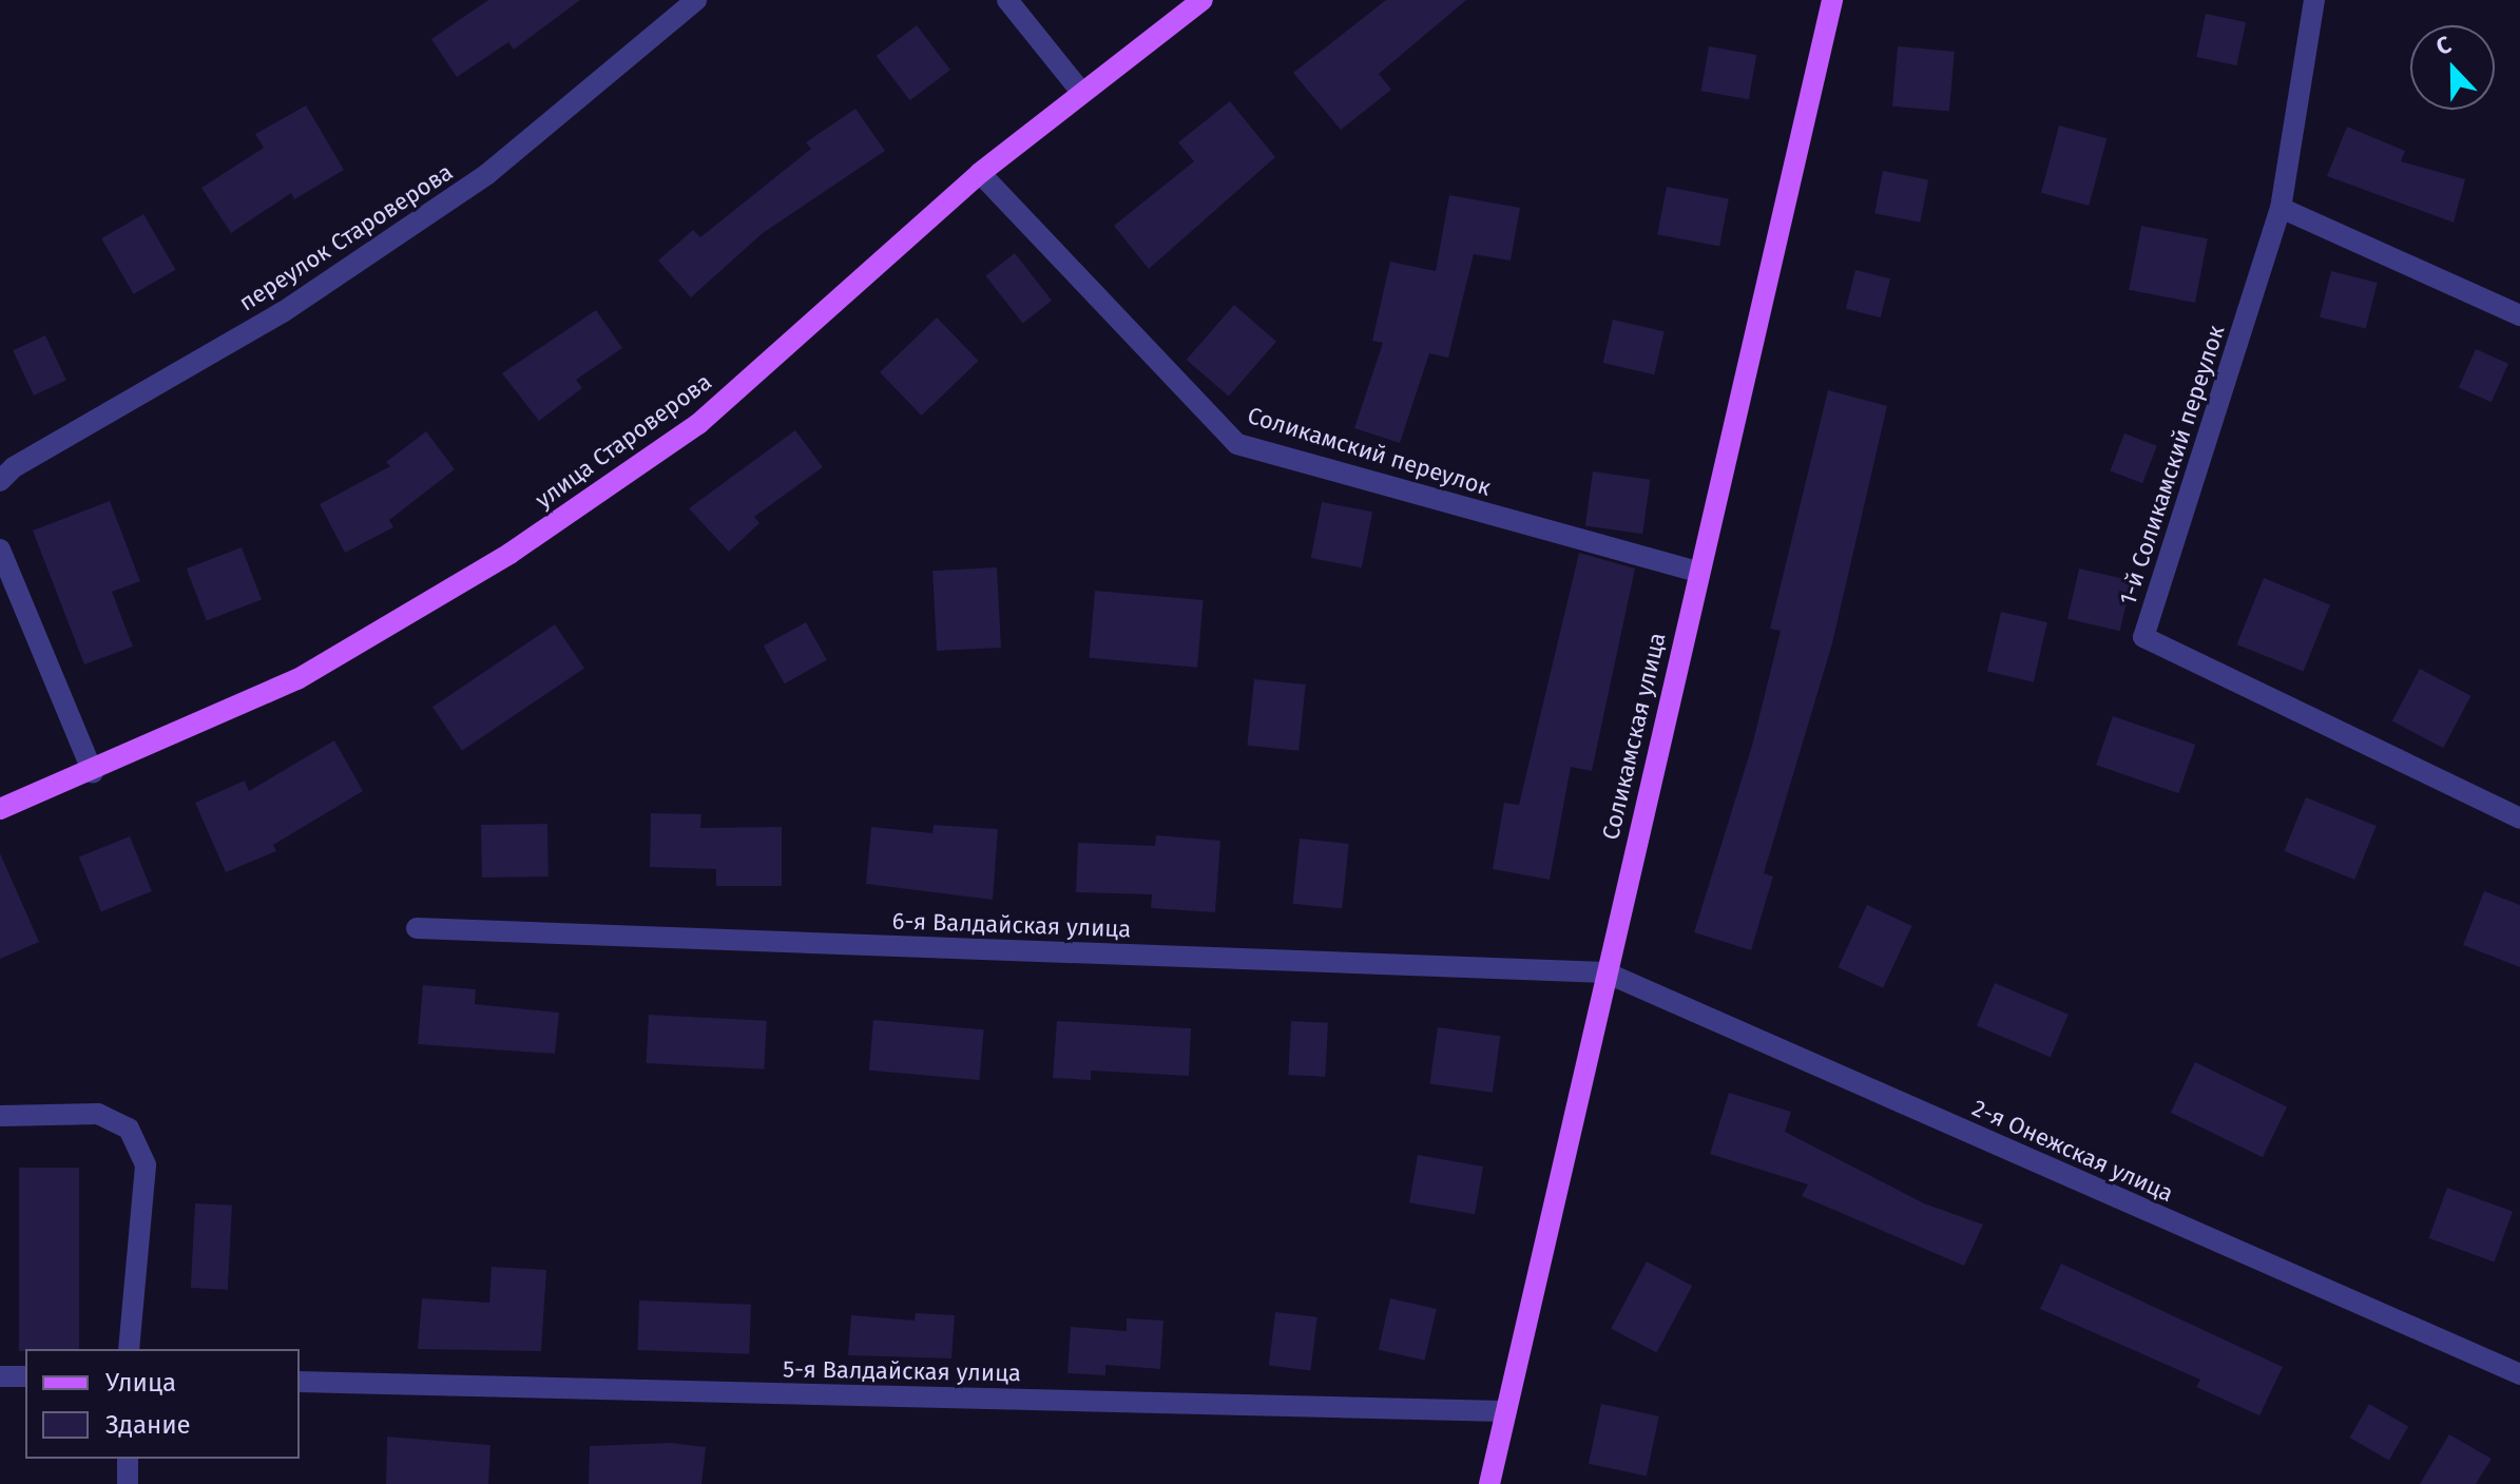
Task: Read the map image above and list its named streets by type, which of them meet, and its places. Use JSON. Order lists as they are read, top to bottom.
{
  "streets": {
    "main road": ["улица Староверова", "Соликамская улица"],
    "street": [
      "переулок Староверова",
      "Соликамский переулок",
      "1-й Соликамский переулок",
      "6-я Валдайская улица",
      "2-я Онежская улица",
      "5-я Валдайская улица"
    ]
  },
  "crossings": [
    ["улица Староверова", "Соликамский переулок"],
    ["Соликамский переулок", "Соликамская улица"],
    ["Соликамская улица", "6-я Валдайская улица"],
    ["Соликамская улица", "2-я Онежская улица"],
    ["Соликамская улица", "5-я Валдайская улица"],
    ["6-я Валдайская улица", "2-я Онежская улица"]
  ],
  "legend": ["Улица", "Здание"],
  "north": "top"
}
